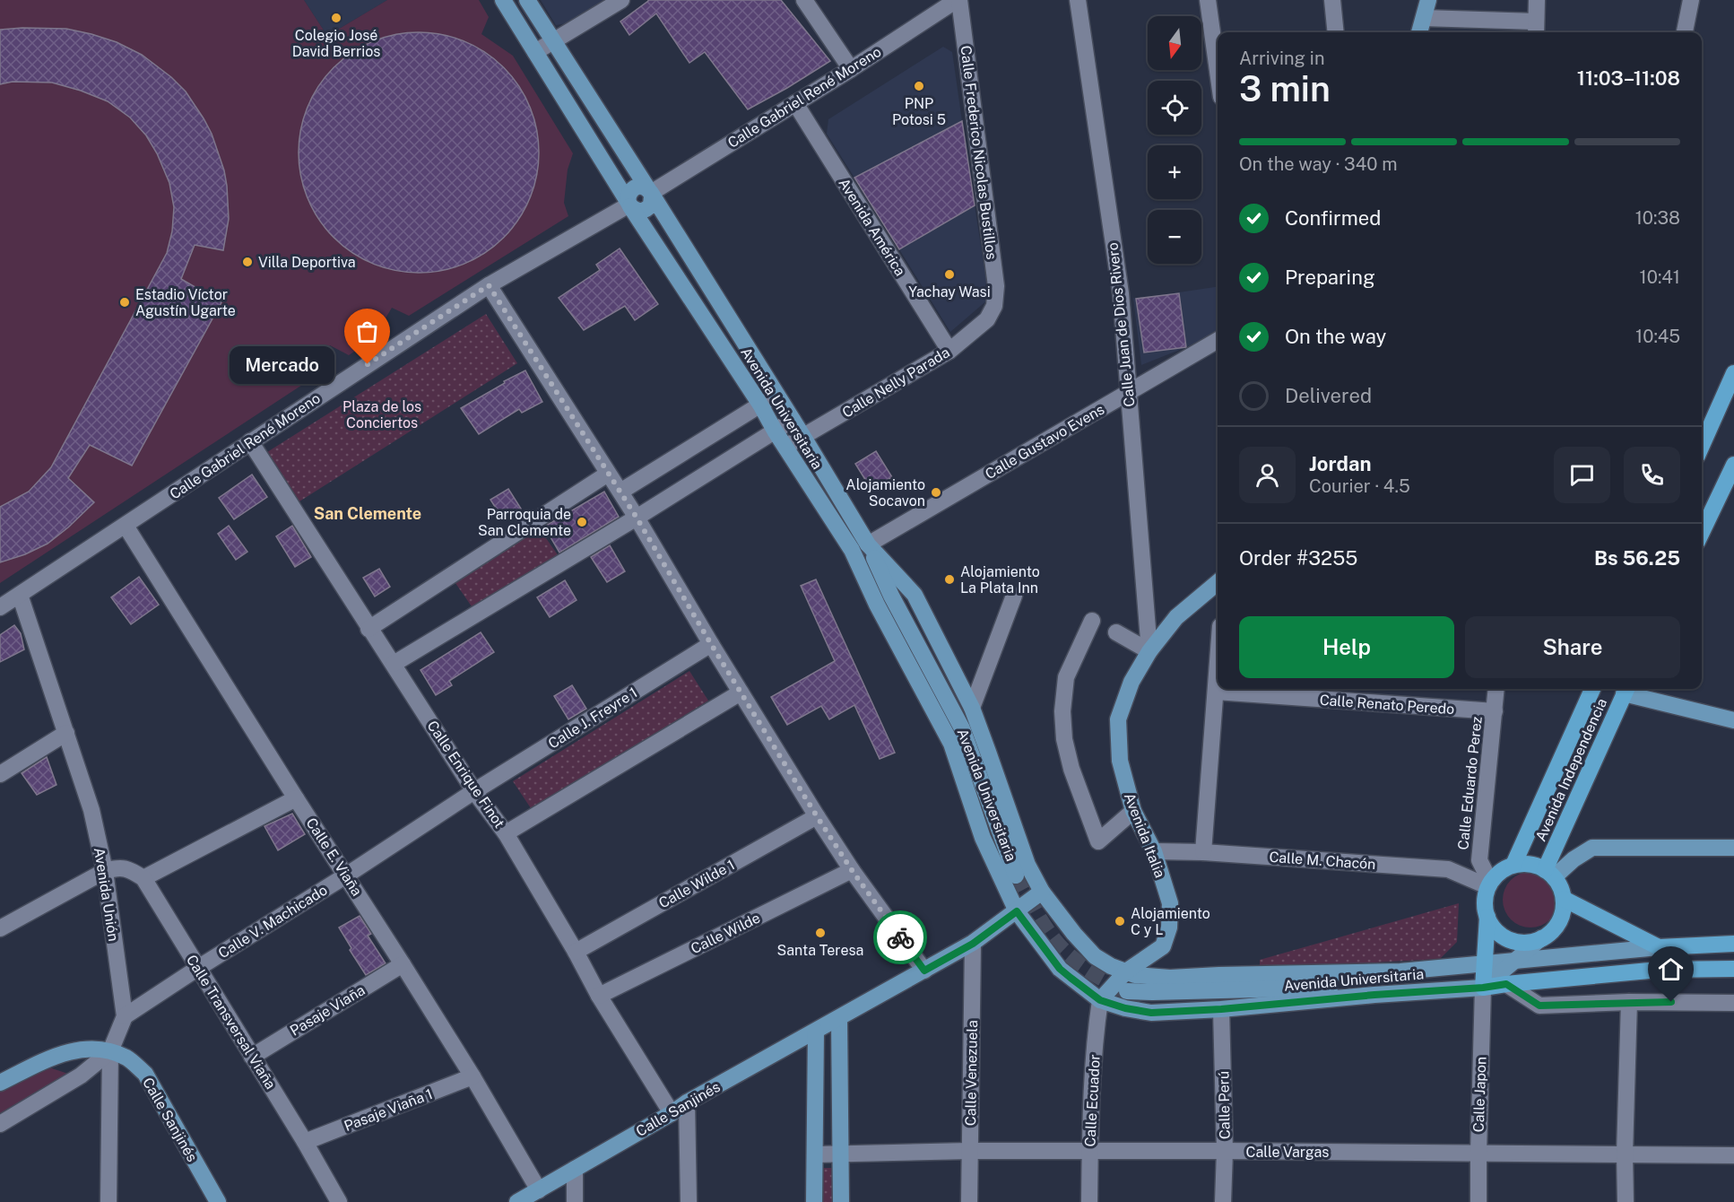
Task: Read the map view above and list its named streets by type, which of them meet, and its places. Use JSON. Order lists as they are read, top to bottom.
{
  "streets": {
    "highway": ["Avenida Universitaria", "Avenida Independencia"],
    "main road": ["Avenida Italia", "Calle Sanjinés"],
    "street": [
      "Calle Gabriel René Moreno",
      "Calle Frederico Nicolas Bustillos",
      "Avenida América",
      "Calle Juan de Dios Rivero",
      "Calle Nelly Parada",
      "Calle Gustavo Evens",
      "Calle Renato Peredo",
      "Calle J. Freyre 1",
      "Calle Enrique Finot",
      "Calle Eduardo Perez",
      "Calle E. Viaña",
      "Calle M. Chacón",
      "Calle Wilde 1",
      "Avenida Unión",
      "Calle V. Machicado",
      "Calle Wilde",
      "Pasaje Viaña",
      "Calle Transversal Viaña",
      "Calle Venezuela",
      "Calle Japon",
      "Calle Ecuador",
      "Calle Perú",
      "Pasaje Viaña 1",
      "Calle Vargas"
    ]
  },
  "crossings": [
    ["Calle Gabriel René Moreno", "Calle Frederico Nicolas Bustillos"],
    ["Calle Gabriel René Moreno", "Avenida América"],
    ["Calle Gabriel René Moreno", "Avenida Universitaria"],
    ["Calle Gabriel René Moreno", "Calle Enrique Finot"],
    ["Calle Gabriel René Moreno", "Calle E. Viaña"],
    ["Calle Gabriel René Moreno", "Avenida Unión"],
    ["Calle Frederico Nicolas Bustillos", "Calle Nelly Parada"],
    ["Avenida América", "Calle Nelly Parada"],
    ["Calle Juan de Dios Rivero", "Calle Gustavo Evens"],
    ["Calle Juan de Dios Rivero", "Avenida Italia"],
    ["Calle Nelly Parada", "Avenida Universitaria"],
    ["Avenida Universitaria", "Calle Gustavo Evens"],
    ["Avenida Universitaria", "Calle Japon"],
    ["Avenida Universitaria", "Calle Ecuador"],
    ["Avenida Universitaria", "Calle Perú"],
    ["Avenida Universitaria", "Calle Sanjinés"],
    ["Calle Renato Peredo", "Calle Eduardo Perez"],
    ["Calle J. Freyre 1", "Calle Enrique Finot"],
    ["Calle J. Freyre 1", "Calle V. Machicado"],
    ["Avenida Independencia", "Calle Eduardo Perez"],
    ["Avenida Independencia", "Calle M. Chacón"],
    ["Calle Enrique Finot", "Calle Wilde 1"],
    ["Calle Enrique Finot", "Calle V. Machicado"],
    ["Calle Enrique Finot", "Calle Wilde"],
    ["Calle Enrique Finot", "Calle Sanjinés"],
    ["Calle Eduardo Perez", "Calle M. Chacón"],
    ["Avenida Italia", "Calle M. Chacón"],
    ["Calle E. Viaña", "Calle V. Machicado"],
    ["Calle E. Viaña", "Pasaje Viaña"],
    ["Calle E. Viaña", "Calle Sanjinés"],
    ["Calle E. Viaña", "Pasaje Viaña 1"],
    ["Avenida Unión", "Calle V. Machicado"],
    ["Calle V. Machicado", "Calle Transversal Viaña"],
    ["Pasaje Viaña", "Calle Transversal Viaña"],
    ["Calle Transversal Viaña", "Pasaje Viaña 1"],
    ["Calle Venezuela", "Calle Sanjinés"],
    ["Calle Venezuela", "Calle Vargas"],
    ["Calle Japon", "Calle Vargas"],
    ["Calle Ecuador", "Calle Vargas"],
    ["Calle Perú", "Calle Vargas"]
  ],
  "districts": ["San Clemente"],
  "parks": ["Plaza de los Conciertos"],
  "places": [
    "Colegio José David Berrios",
    "PNP Potosi 5",
    "Villa Deportiva",
    "Yachay Wasi",
    "Estadio Víctor Agustín Ugarte",
    "Mercado",
    "Alojamiento Socavon",
    "Parroquia de San Clemente",
    "Alojamiento La Plata Inn",
    "Alojamiento C y L",
    "Santa Teresa"
  ],
  "north": "bottom",
  "page": {
    "map_buttons": ["+", "−"],
    "heading": ["3 min", "Arriving in", "11:03–11:08"],
    "panel": [
      "Jordan",
      "Courier · 4.5",
      "Order #3255",
      "Bs 56.25"
    ],
    "bar": "On the way · 340 m",
    "list": [
      ["Confirmed", "10:38"],
      ["Preparing", "10:41"],
      ["On the way", "10:45"],
      "Delivered"
    ],
    "bubble": "Mercado",
    "buttons": ["Help", "Share"]
  }
}
